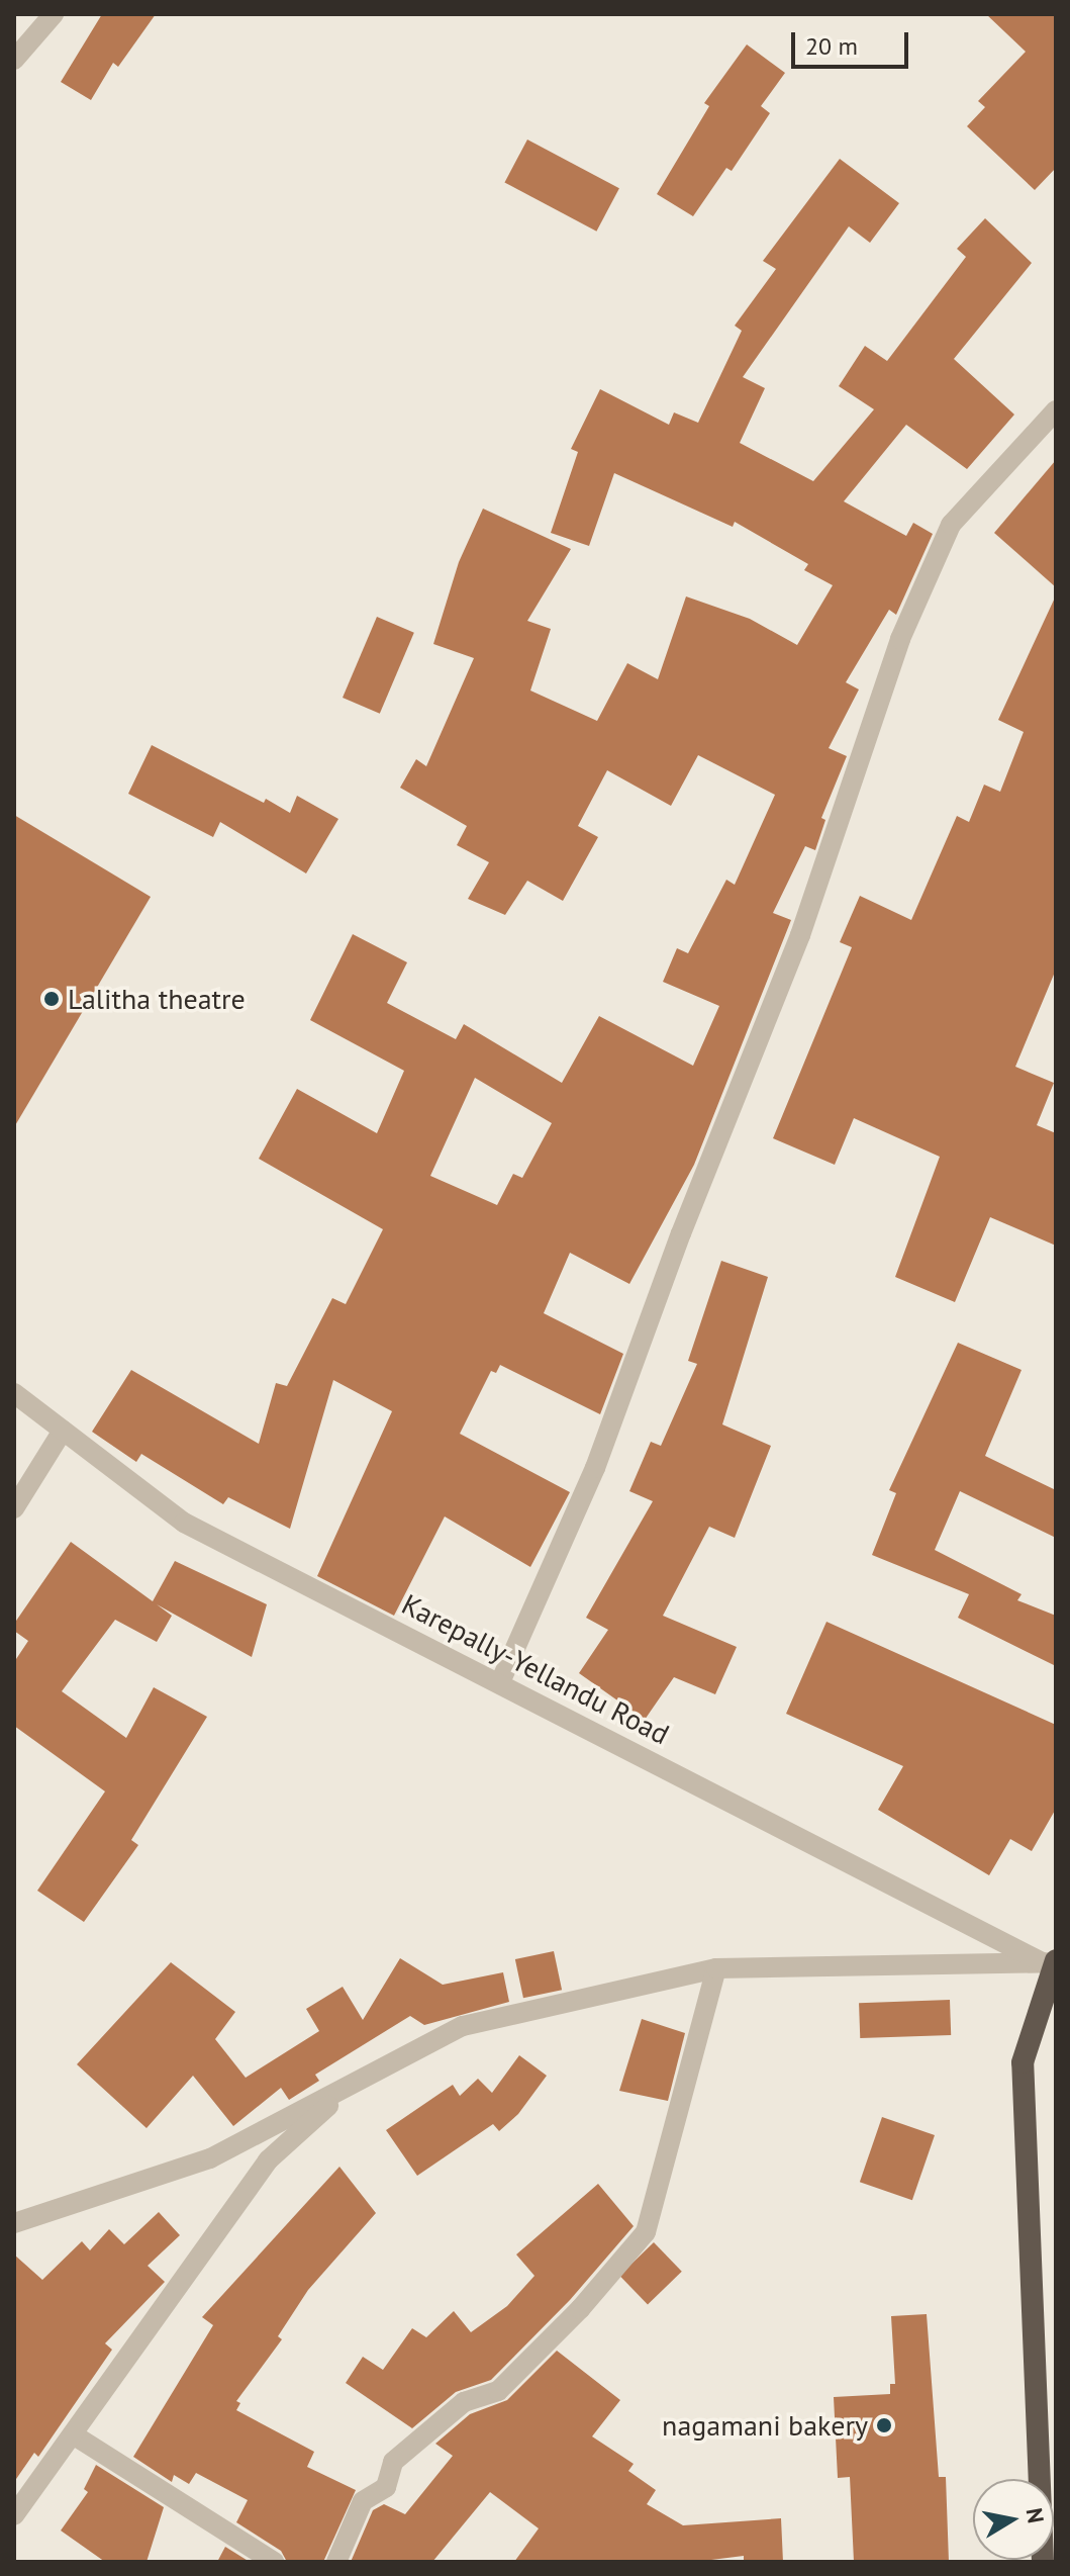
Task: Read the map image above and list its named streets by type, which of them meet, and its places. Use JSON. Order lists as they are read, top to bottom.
{
  "streets": {
    "street": ["Karepally-Yellandu Road"]
  },
  "places": ["Lalitha theatre", "nagamani bakery"],
  "scale_bar": "20 m",
  "north": "right"
}
